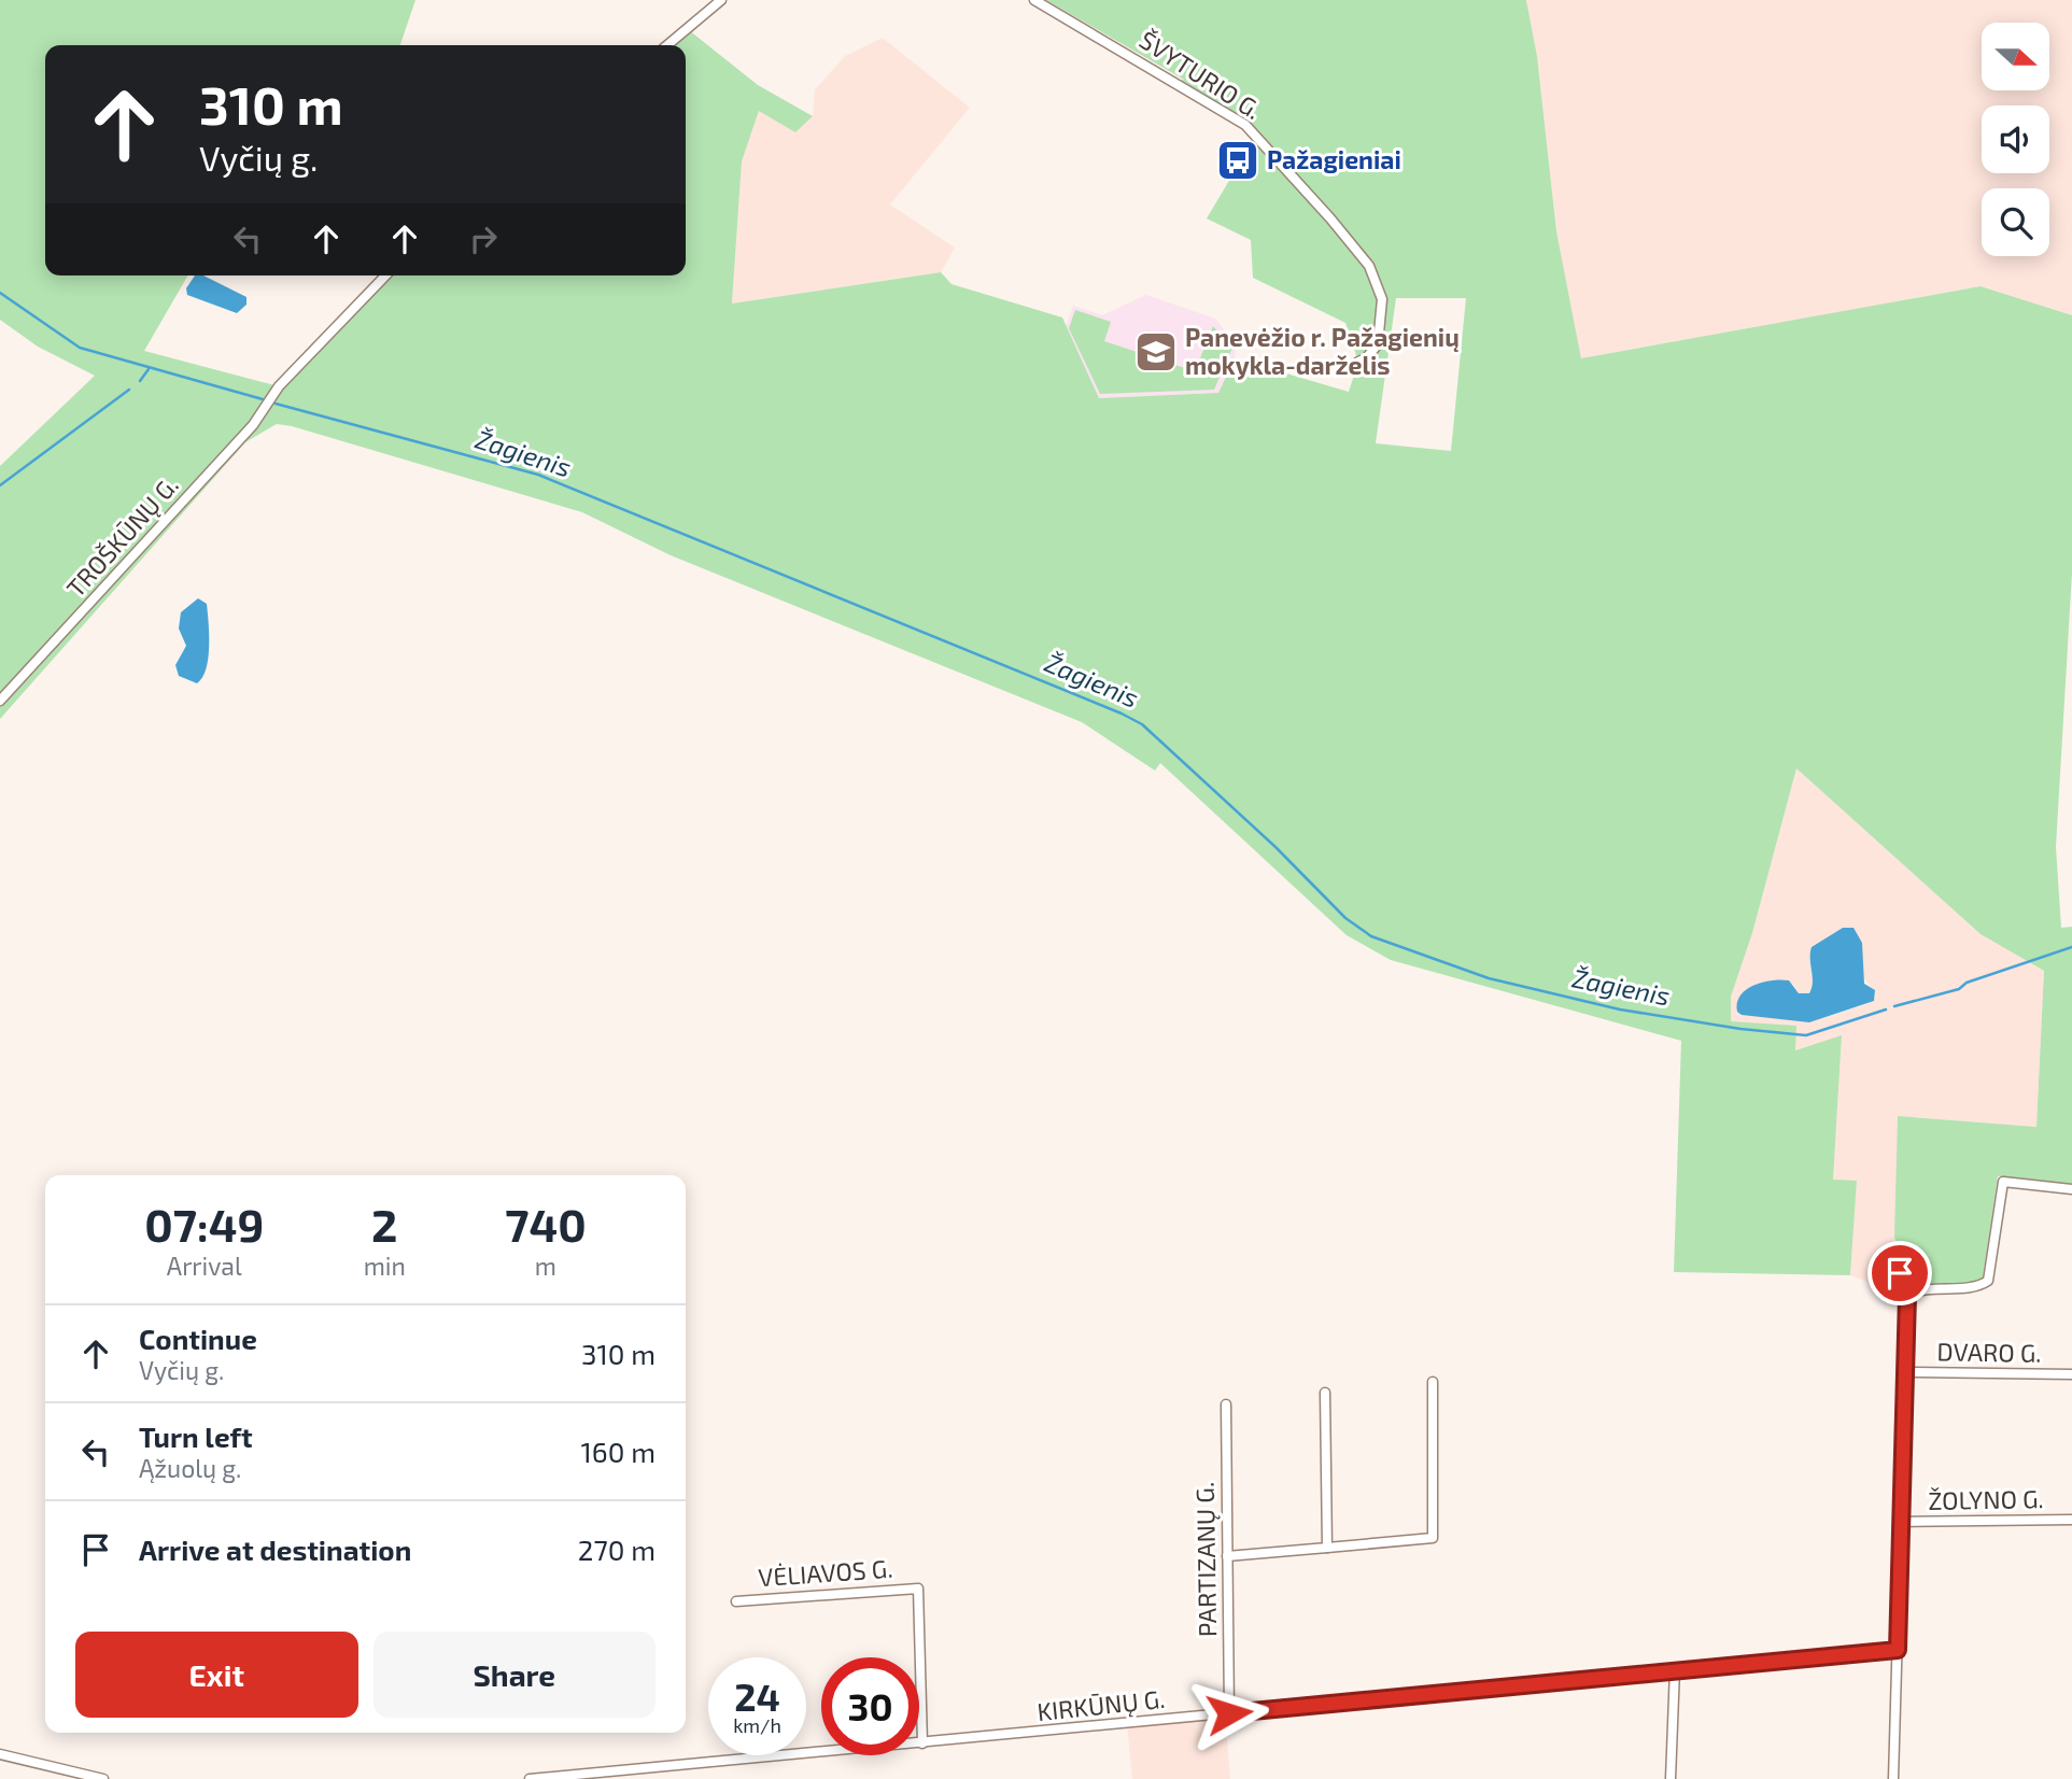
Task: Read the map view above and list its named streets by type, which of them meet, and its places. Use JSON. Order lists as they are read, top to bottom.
{
  "streets": {
    "street": [
      "ŠVYTURIO G.",
      "TROŠKŪNŲ G.",
      "DVARO G.",
      "ŽOLYNO G.",
      "PARTIZANŲ G.",
      "VĖLIAVOS G.",
      "KIRKŪNŲ G."
    ]
  },
  "crossings": [
    ["PARTIZANŲ G.", "KIRKŪNŲ G."],
    ["VĖLIAVOS G.", "KIRKŪNŲ G."]
  ],
  "water": ["Žagienis"],
  "places": {
    "bus stop": ["Pažagieniai"],
    "school or university": ["Panevėžio r. Pažagienių mokykla-darželis"]
  },
  "north": "right",
  "page": {
    "turn": ["310 m", "Vyčių g."],
    "eta": [
      "07:49",
      "Arrival",
      "2",
      "min",
      "740",
      "m"
    ],
    "list": [
      {
        "name": "Continue",
        "note": "Vyčių g.",
        "value": "310 m"
      },
      {
        "name": "Turn left",
        "note": "Ąžuolų g.",
        "value": "160 m"
      },
      {
        "name": "Arrive at destination",
        "value": "270 m"
      }
    ],
    "buttons": ["Exit", "Share"],
    "speed": "24 km/h",
    "limit": "30"
  }
}
